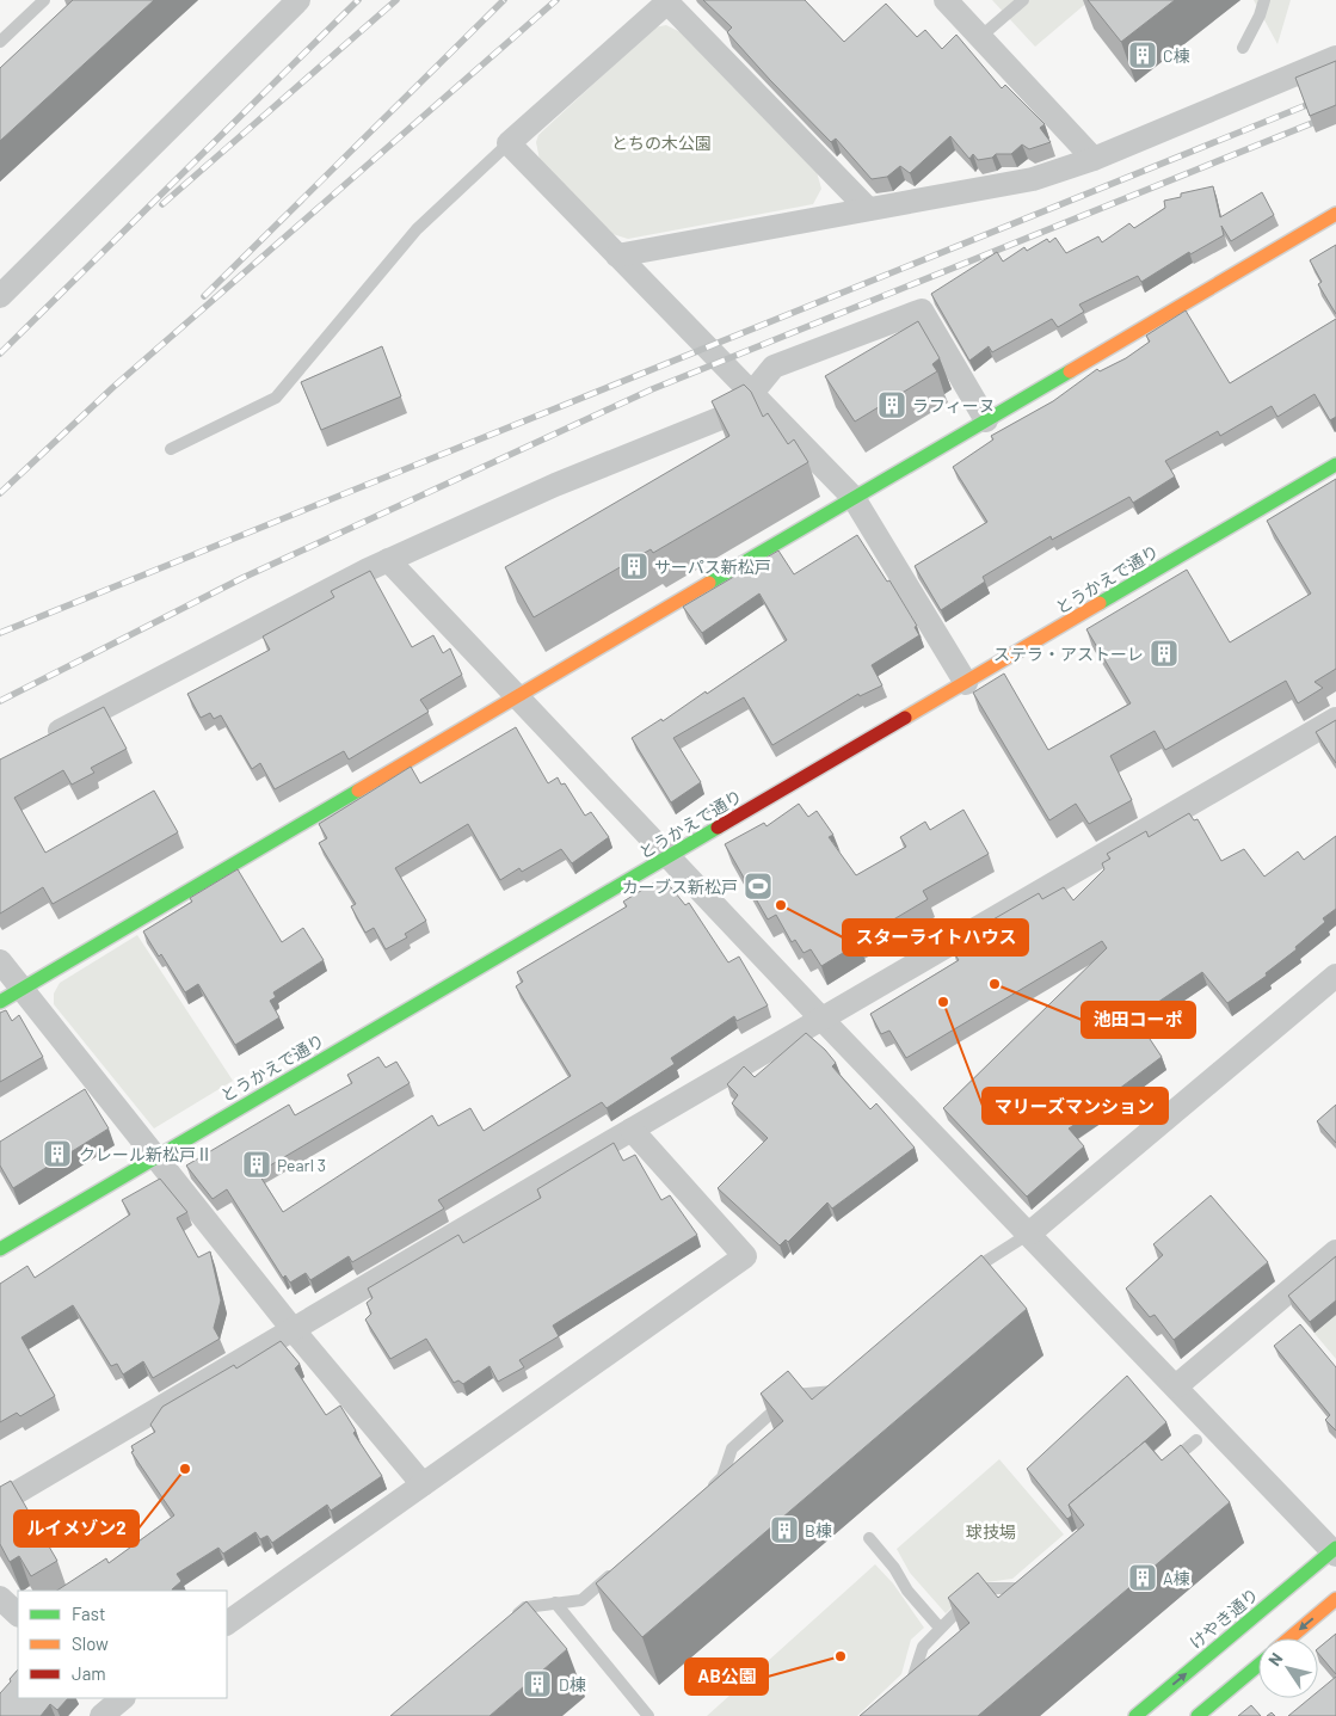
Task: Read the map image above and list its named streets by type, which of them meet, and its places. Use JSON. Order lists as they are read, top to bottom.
{
  "streets": {
    "street": ["とうかえで通り", "けやき通り"]
  },
  "parks": ["とちの木公園", "球技場"],
  "places": {
    "building": [
      "C棟",
      "ラフィーヌ",
      "サーパス新松戸",
      "ステラ・アストーレ",
      "クレール新松戸Ⅱ",
      "Pearl 3",
      "B棟",
      "A棟",
      "D棟"
    ],
    "sports": ["カーブス新松戸"],
    "other": [
      "スターライトハウス",
      "池田コーポ",
      "マリーズマンション",
      "ルイメゾン2",
      "AB公園"
    ]
  },
  "legend": ["Fast", "Slow", "Jam"],
  "north": "top left"
}
